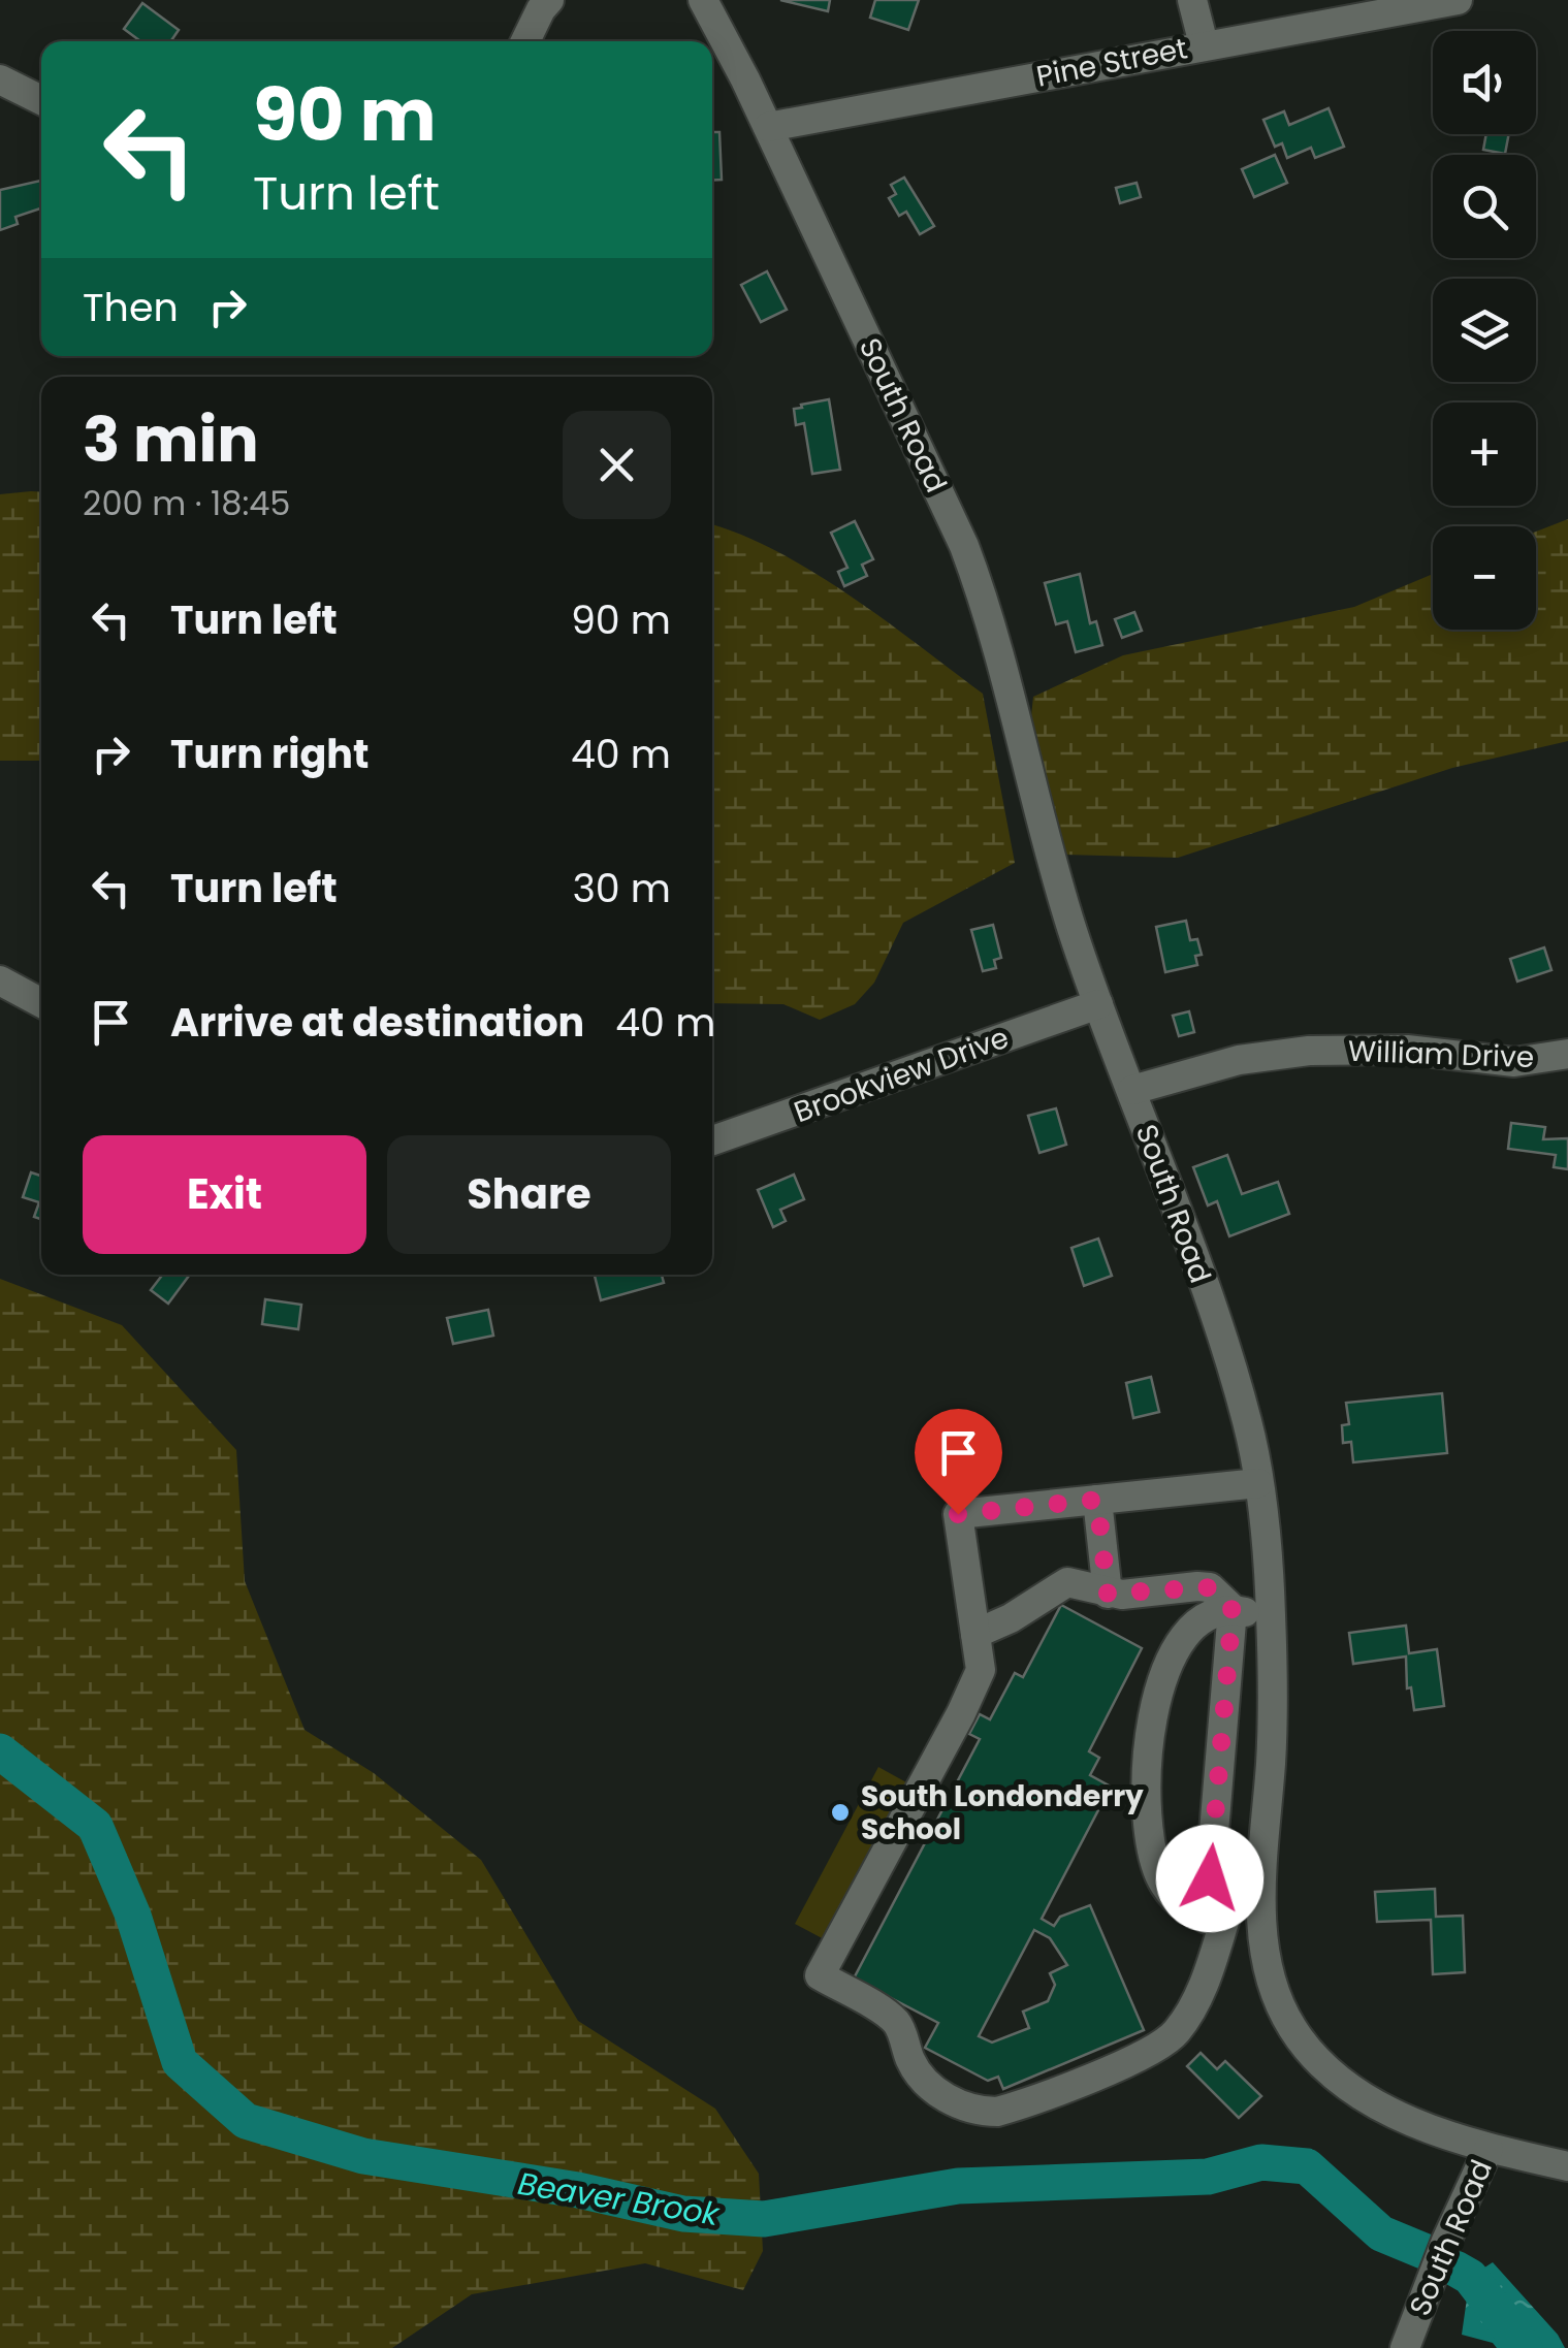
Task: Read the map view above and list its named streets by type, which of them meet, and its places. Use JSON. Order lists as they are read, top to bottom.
{
  "streets": {
    "street": [
      "Pine Street",
      "South Road",
      "William Drive",
      "Brookview Drive"
    ]
  },
  "crossings": [
    ["Pine Street", "South Road"],
    ["South Road", "William Drive"],
    ["South Road", "Brookview Drive"]
  ],
  "water": ["Beaver Brook"],
  "places": ["South Londonderry School"],
  "page": {
    "map_buttons": ["+", "−"],
    "turn": ["90 m", "Turn left"],
    "then": "Then",
    "heading": ["3 min", "200 m · 18:45"],
    "list": [
      {
        "name": "Turn left",
        "value": "90 m"
      },
      {
        "name": "Turn right",
        "value": "40 m"
      },
      {
        "name": "Turn left",
        "value": "30 m"
      },
      {
        "name": "Arrive at destination",
        "value": "40 m"
      }
    ],
    "buttons": ["Exit", "Share"]
  }
}
